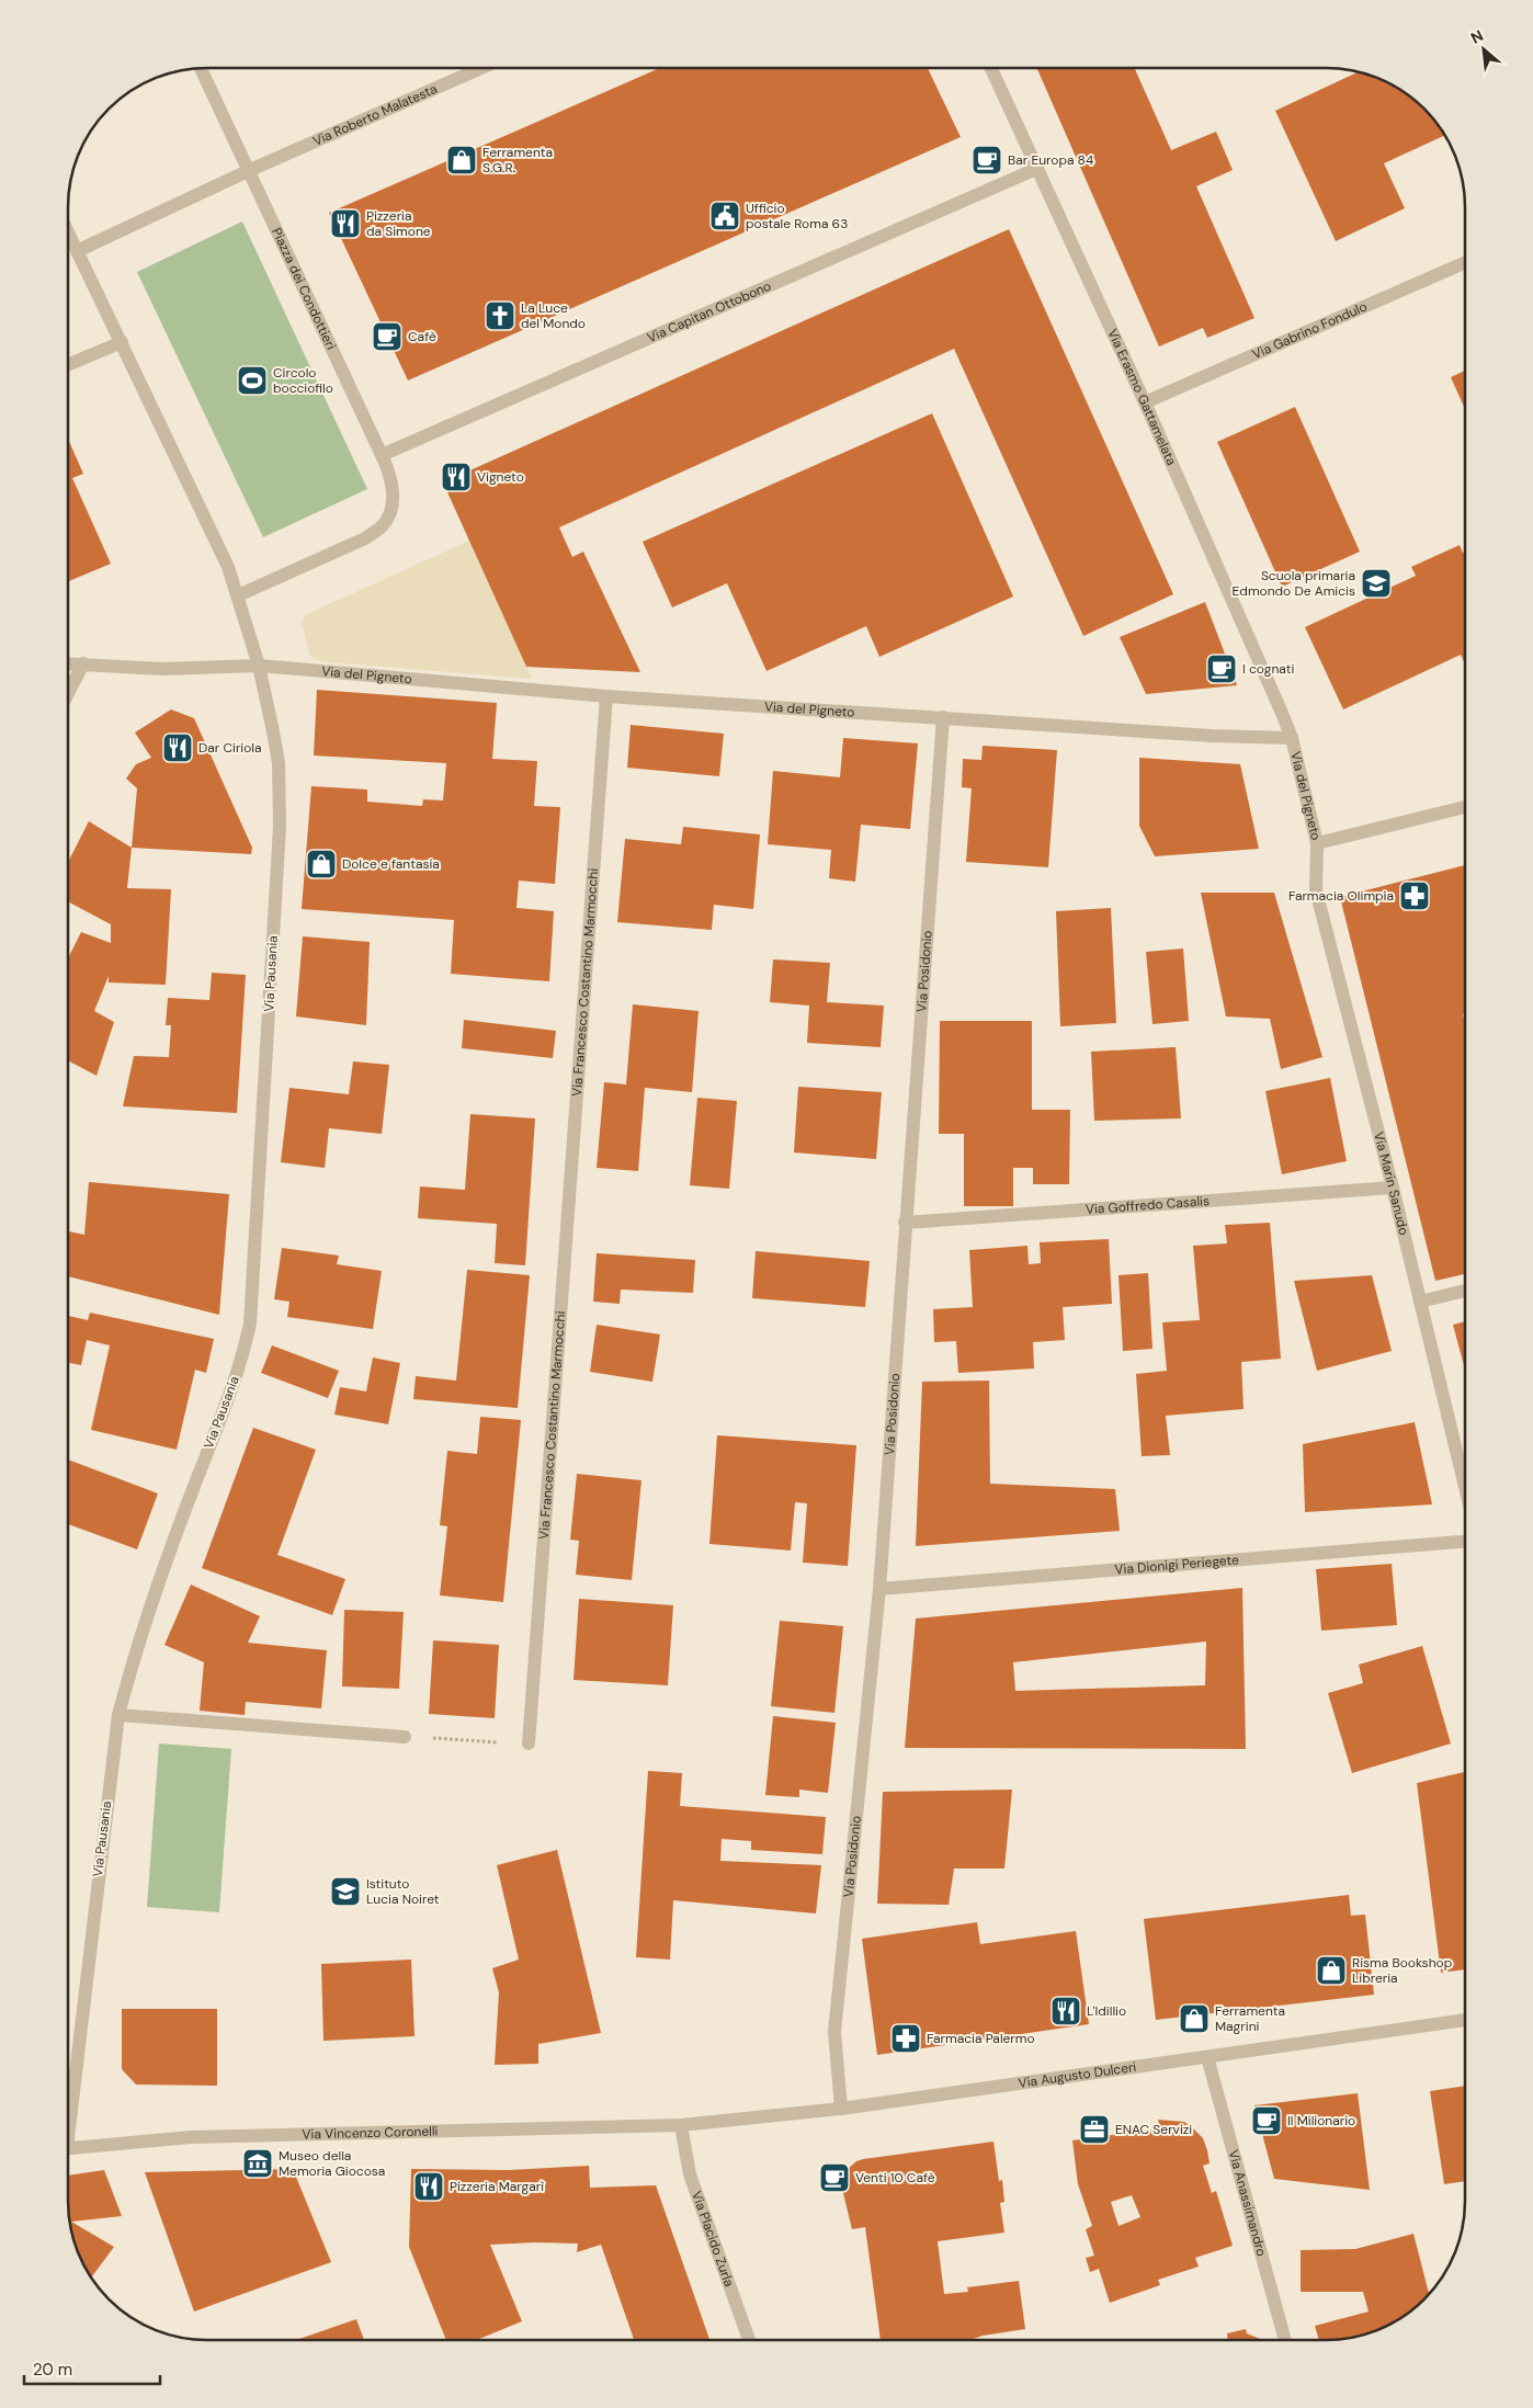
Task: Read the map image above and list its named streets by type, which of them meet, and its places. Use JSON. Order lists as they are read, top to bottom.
{
  "streets": {
    "street": [
      "Via Roberto Malatesta",
      "Piazza dei Condottieri",
      "Via Capitan Ottobono",
      "Via Gabrino Fondulo",
      "Via Erasmo Gattamelata",
      "Via del Pigneto",
      "Via Posidonio",
      "Via Pausania",
      "Via Francesco Costantino Marmocchi",
      "Via Marin Sanudo",
      "Via Goffredo Casalis",
      "Via Dionigi Periegete",
      "Via Augusto Dulceri",
      "Via Vincenzo Coronelli",
      "Via Anassimandro",
      "Via Placido Zurla"
    ]
  },
  "crossings": [
    ["Via Roberto Malatesta", "Piazza dei Condottieri"],
    ["Piazza dei Condottieri", "Via Capitan Ottobono"],
    ["Via Capitan Ottobono", "Via Erasmo Gattamelata"],
    ["Via Gabrino Fondulo", "Via Erasmo Gattamelata"],
    ["Via Erasmo Gattamelata", "Via del Pigneto"],
    ["Via del Pigneto", "Via Posidonio"],
    ["Via del Pigneto", "Via Pausania"],
    ["Via del Pigneto", "Via Francesco Costantino Marmocchi"],
    ["Via del Pigneto", "Via Marin Sanudo"],
    ["Via Posidonio", "Via Goffredo Casalis"],
    ["Via Posidonio", "Via Dionigi Periegete"],
    ["Via Posidonio", "Via Augusto Dulceri"],
    ["Via Marin Sanudo", "Via Goffredo Casalis"],
    ["Via Augusto Dulceri", "Via Vincenzo Coronelli"],
    ["Via Augusto Dulceri", "Via Anassimandro"],
    ["Via Augusto Dulceri", "Via Placido Zurla"],
    ["Via Vincenzo Coronelli", "Via Placido Zurla"]
  ],
  "places": {
    "shop": [
      "Ferramenta S.G.R.",
      "Dolce e fantasia",
      "Risma Bookshop Libreria",
      "Ferramenta Magrini"
    ],
    "cafe": [
      "Bar Europa 84",
      "Cafè",
      "I cognati",
      "Il Milionario",
      "Venti 10 Cafè"
    ],
    "public building": ["Ufficio postale Roma 63"],
    "restaurant": [
      "Pizzeria da Simone",
      "Vigneto",
      "Dar Ciriola",
      "L'Idillio",
      "Pizzeria Margarì"
    ],
    "church": ["La Luce del Mondo"],
    "sports": ["Circolo bocciofilo"],
    "school or university": ["Scuola primaria Edmondo De Amicis", "Istituto Lucia Noiret"],
    "pharmacy": ["Farmacia Olimpia", "Farmacia Palermo"],
    "office": ["ENAC Servizi"],
    "museum": ["Museo della Memoria Giocosa"]
  },
  "scale_bar": "20 m",
  "north": "top left"
}
